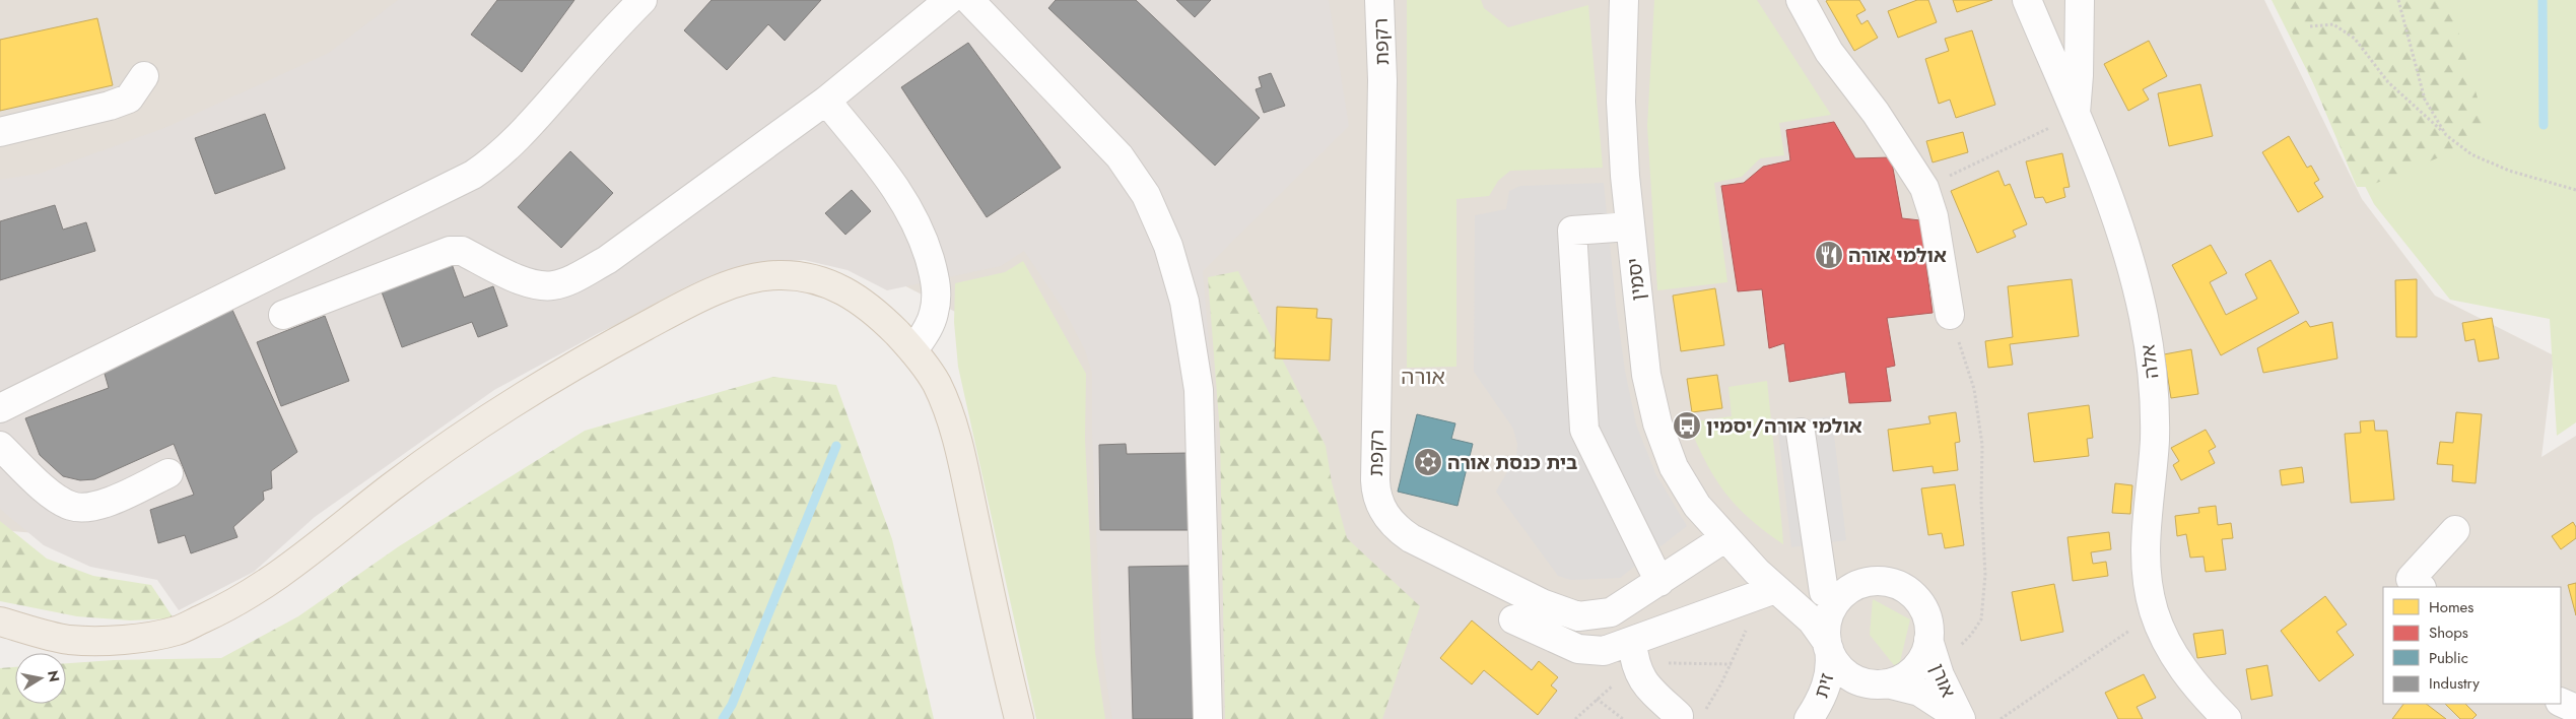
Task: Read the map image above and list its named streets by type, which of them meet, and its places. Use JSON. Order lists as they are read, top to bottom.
{
  "streets": {
    "street": [
      "רקפת",
      "יסמין",
      "אלה",
      "אורן",
      "זית"
    ]
  },
  "crossings": [
    ["רקפת", "יסמין"],
    ["יסמין", "אורן"],
    ["יסמין", "זית"],
    ["אורן", "זית"]
  ],
  "districts": ["אורה"],
  "places": {
    "restaurant": ["אולמי אורה"],
    "bus stop": ["אולמי אורה/יסמין"],
    "synagogue": ["בית כנסת אורה"]
  },
  "legend": [
    "Homes",
    "Shops",
    "Public",
    "Industry"
  ],
  "north": "right"
}
